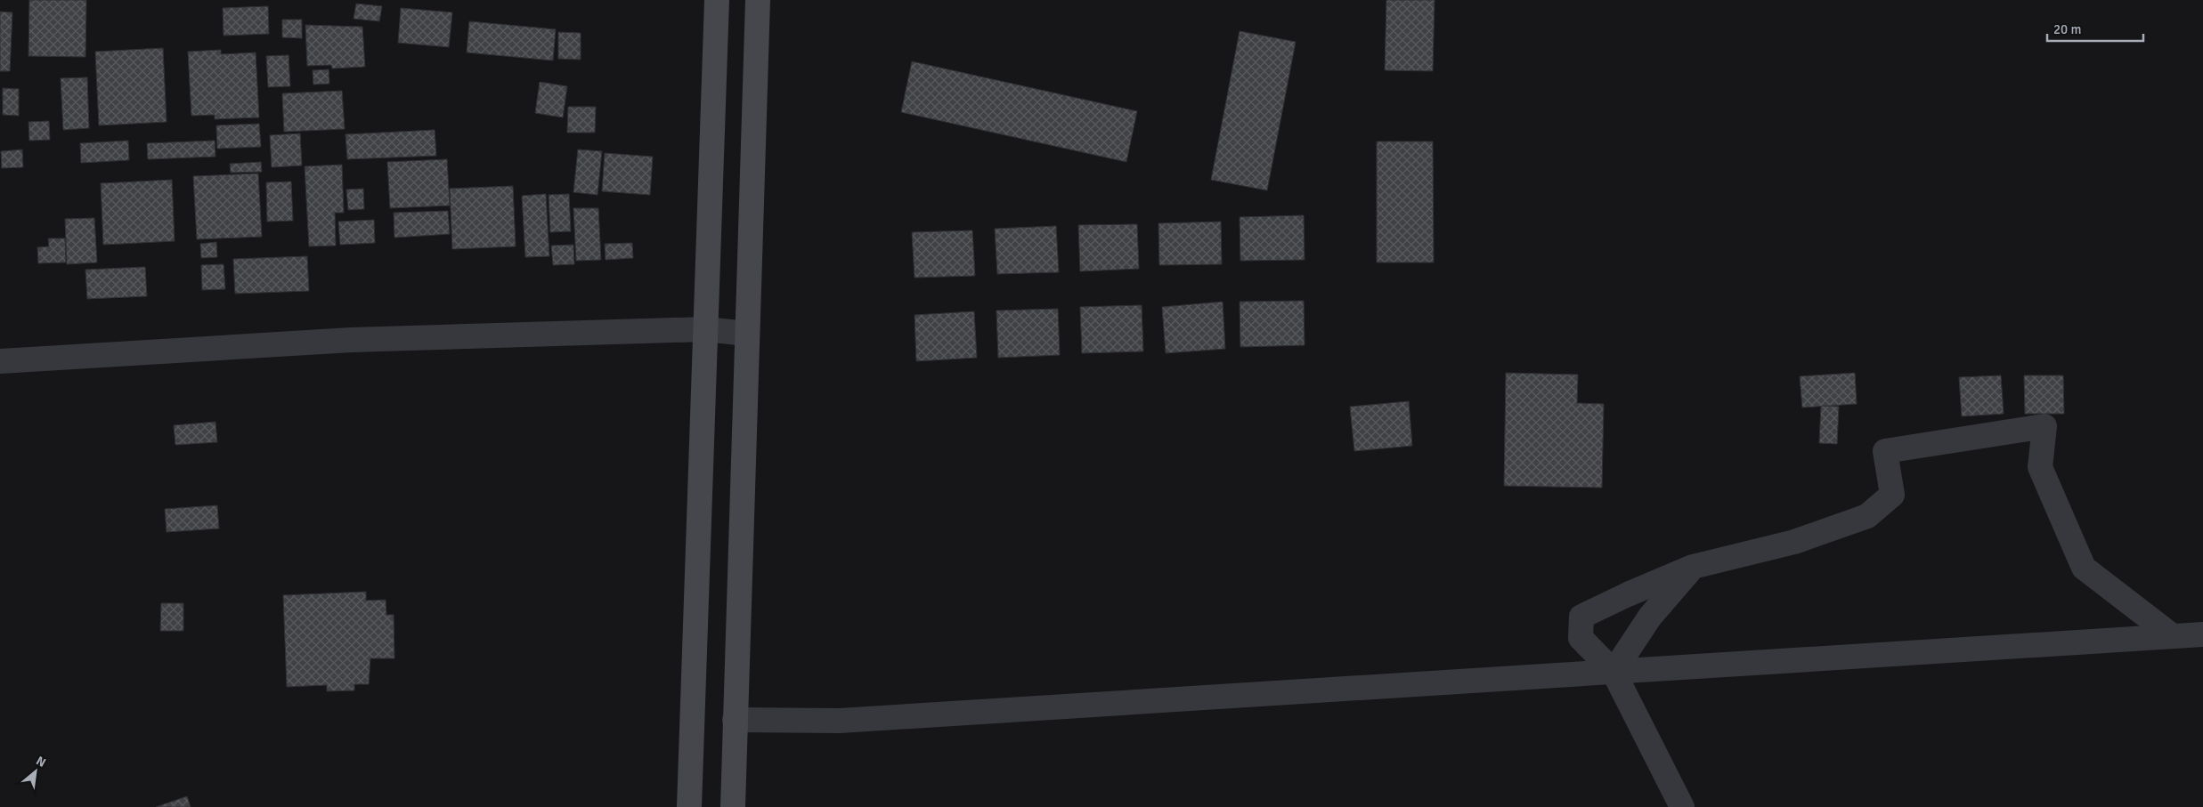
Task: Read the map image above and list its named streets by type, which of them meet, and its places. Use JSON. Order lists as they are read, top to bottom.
{
  "scale_bar": "20 m",
  "north": "top right"
}
